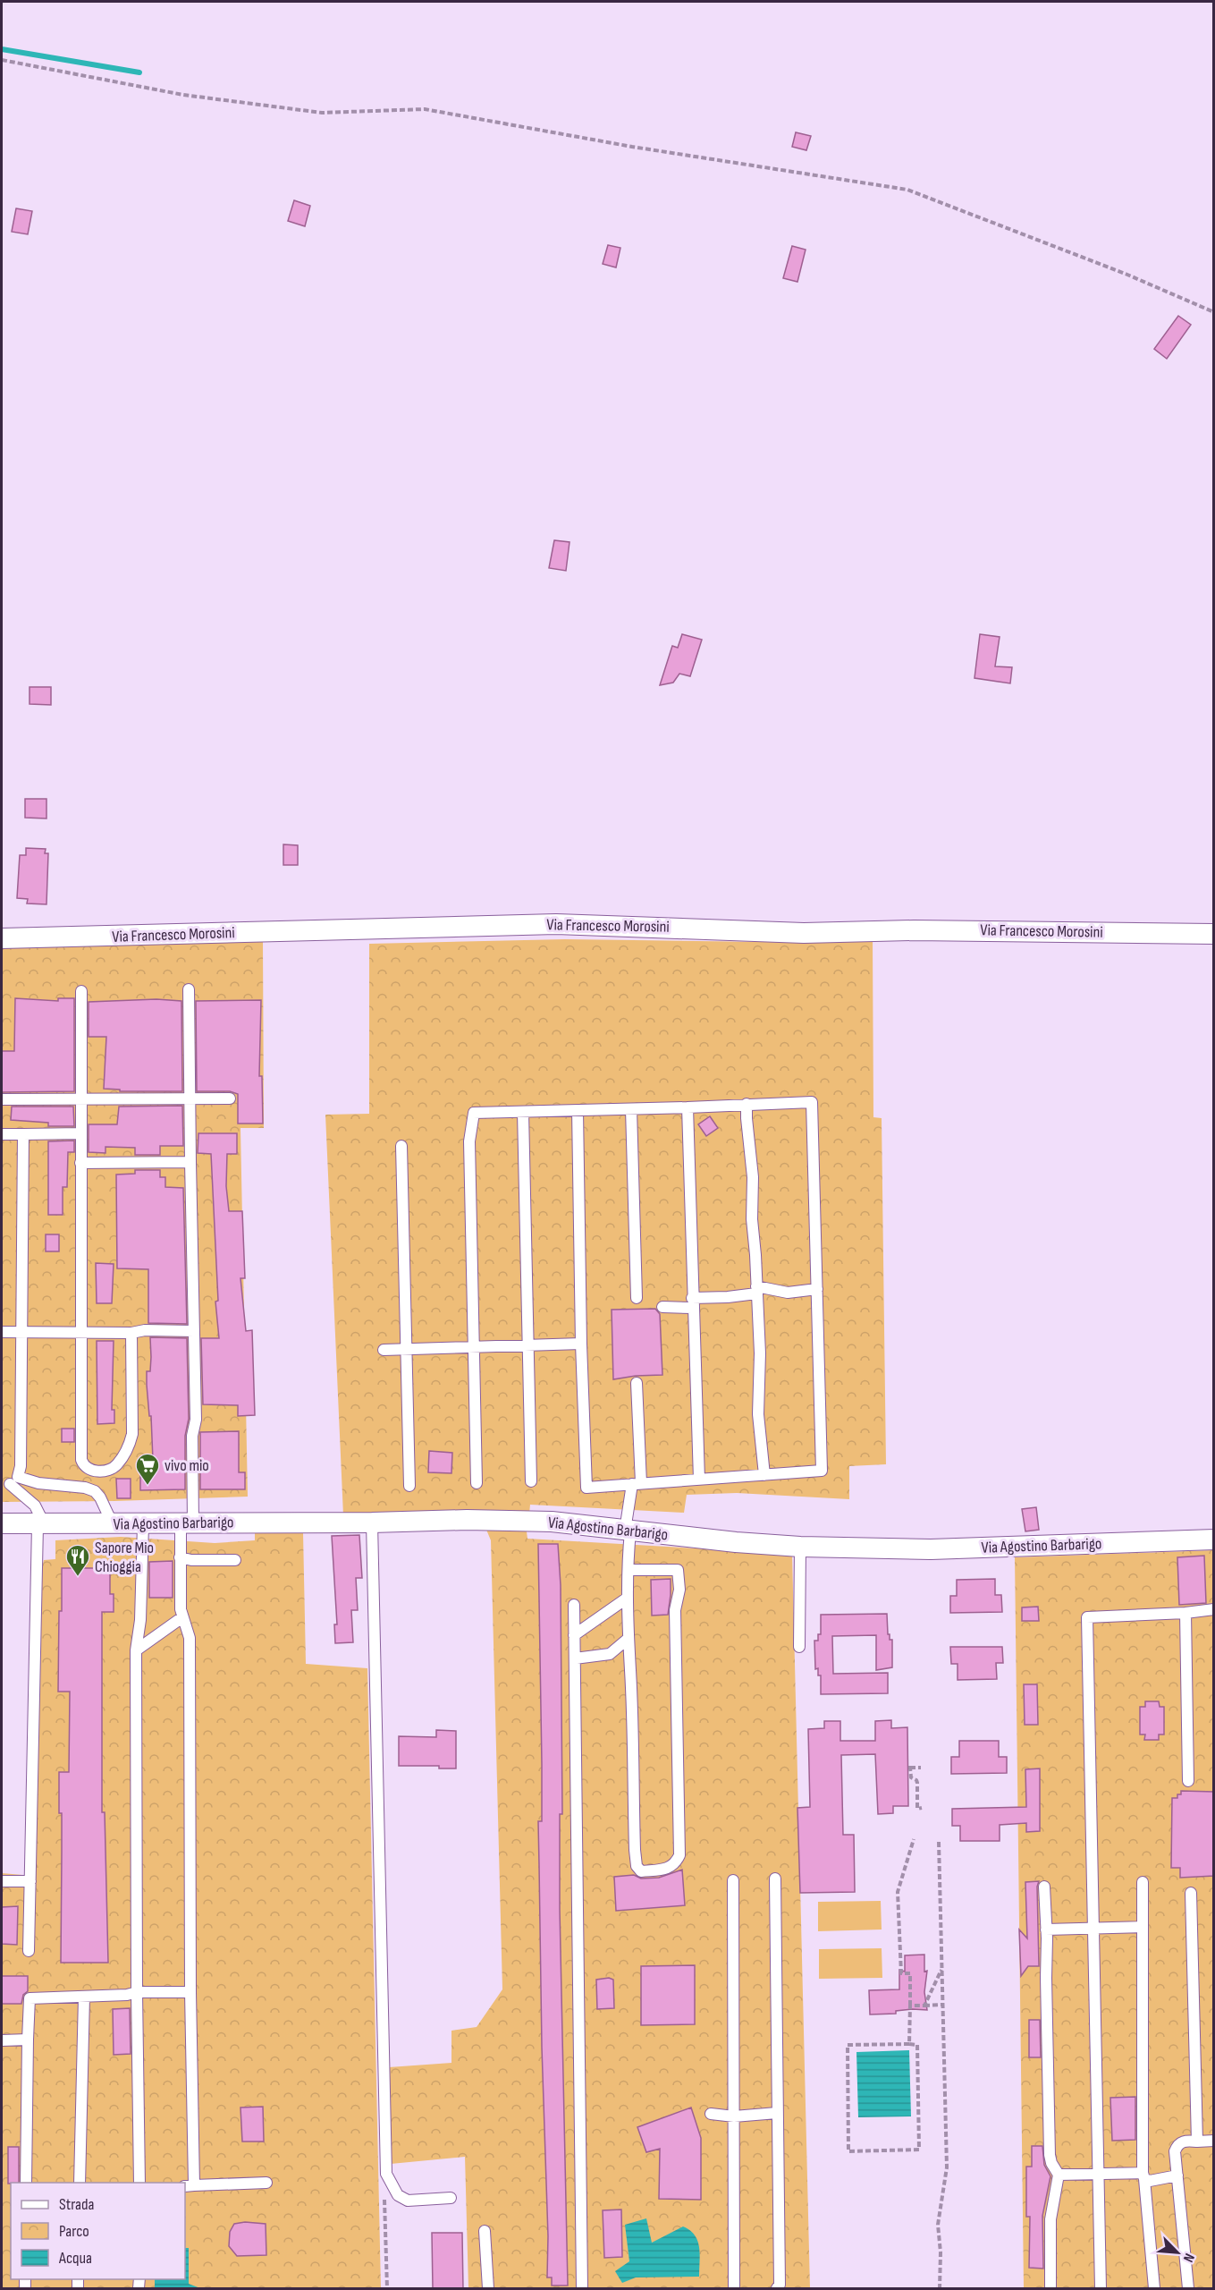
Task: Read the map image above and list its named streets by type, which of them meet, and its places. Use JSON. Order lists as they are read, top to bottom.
{
  "streets": {
    "street": ["Via Francesco Morosini", "Via Agostino Barbarigo"]
  },
  "places": {
    "supermarket": ["vivo mio"],
    "restaurant": ["Sapore Mio Chioggia"]
  },
  "legend": ["Strada", "Parco", "Acqua"],
  "north": "bottom right"
}
